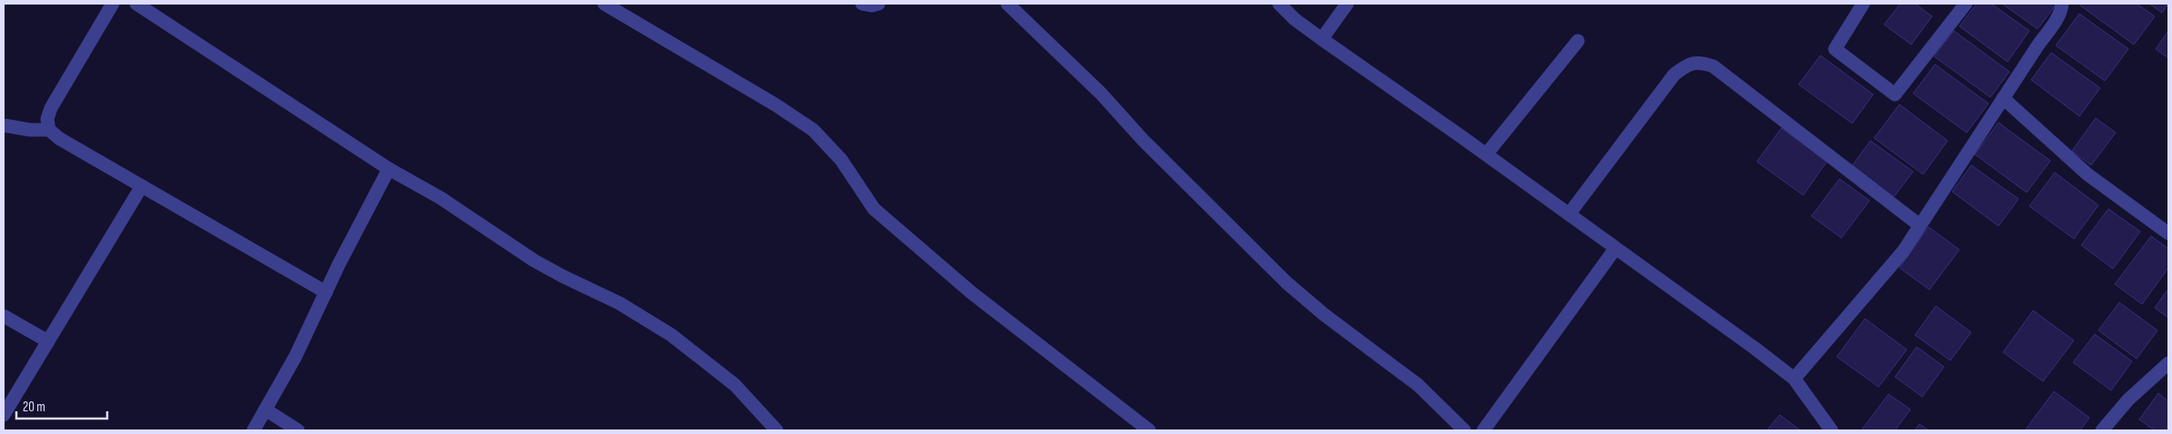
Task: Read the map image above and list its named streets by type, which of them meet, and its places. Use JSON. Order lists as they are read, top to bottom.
{
  "scale_bar": "20 m"
}
